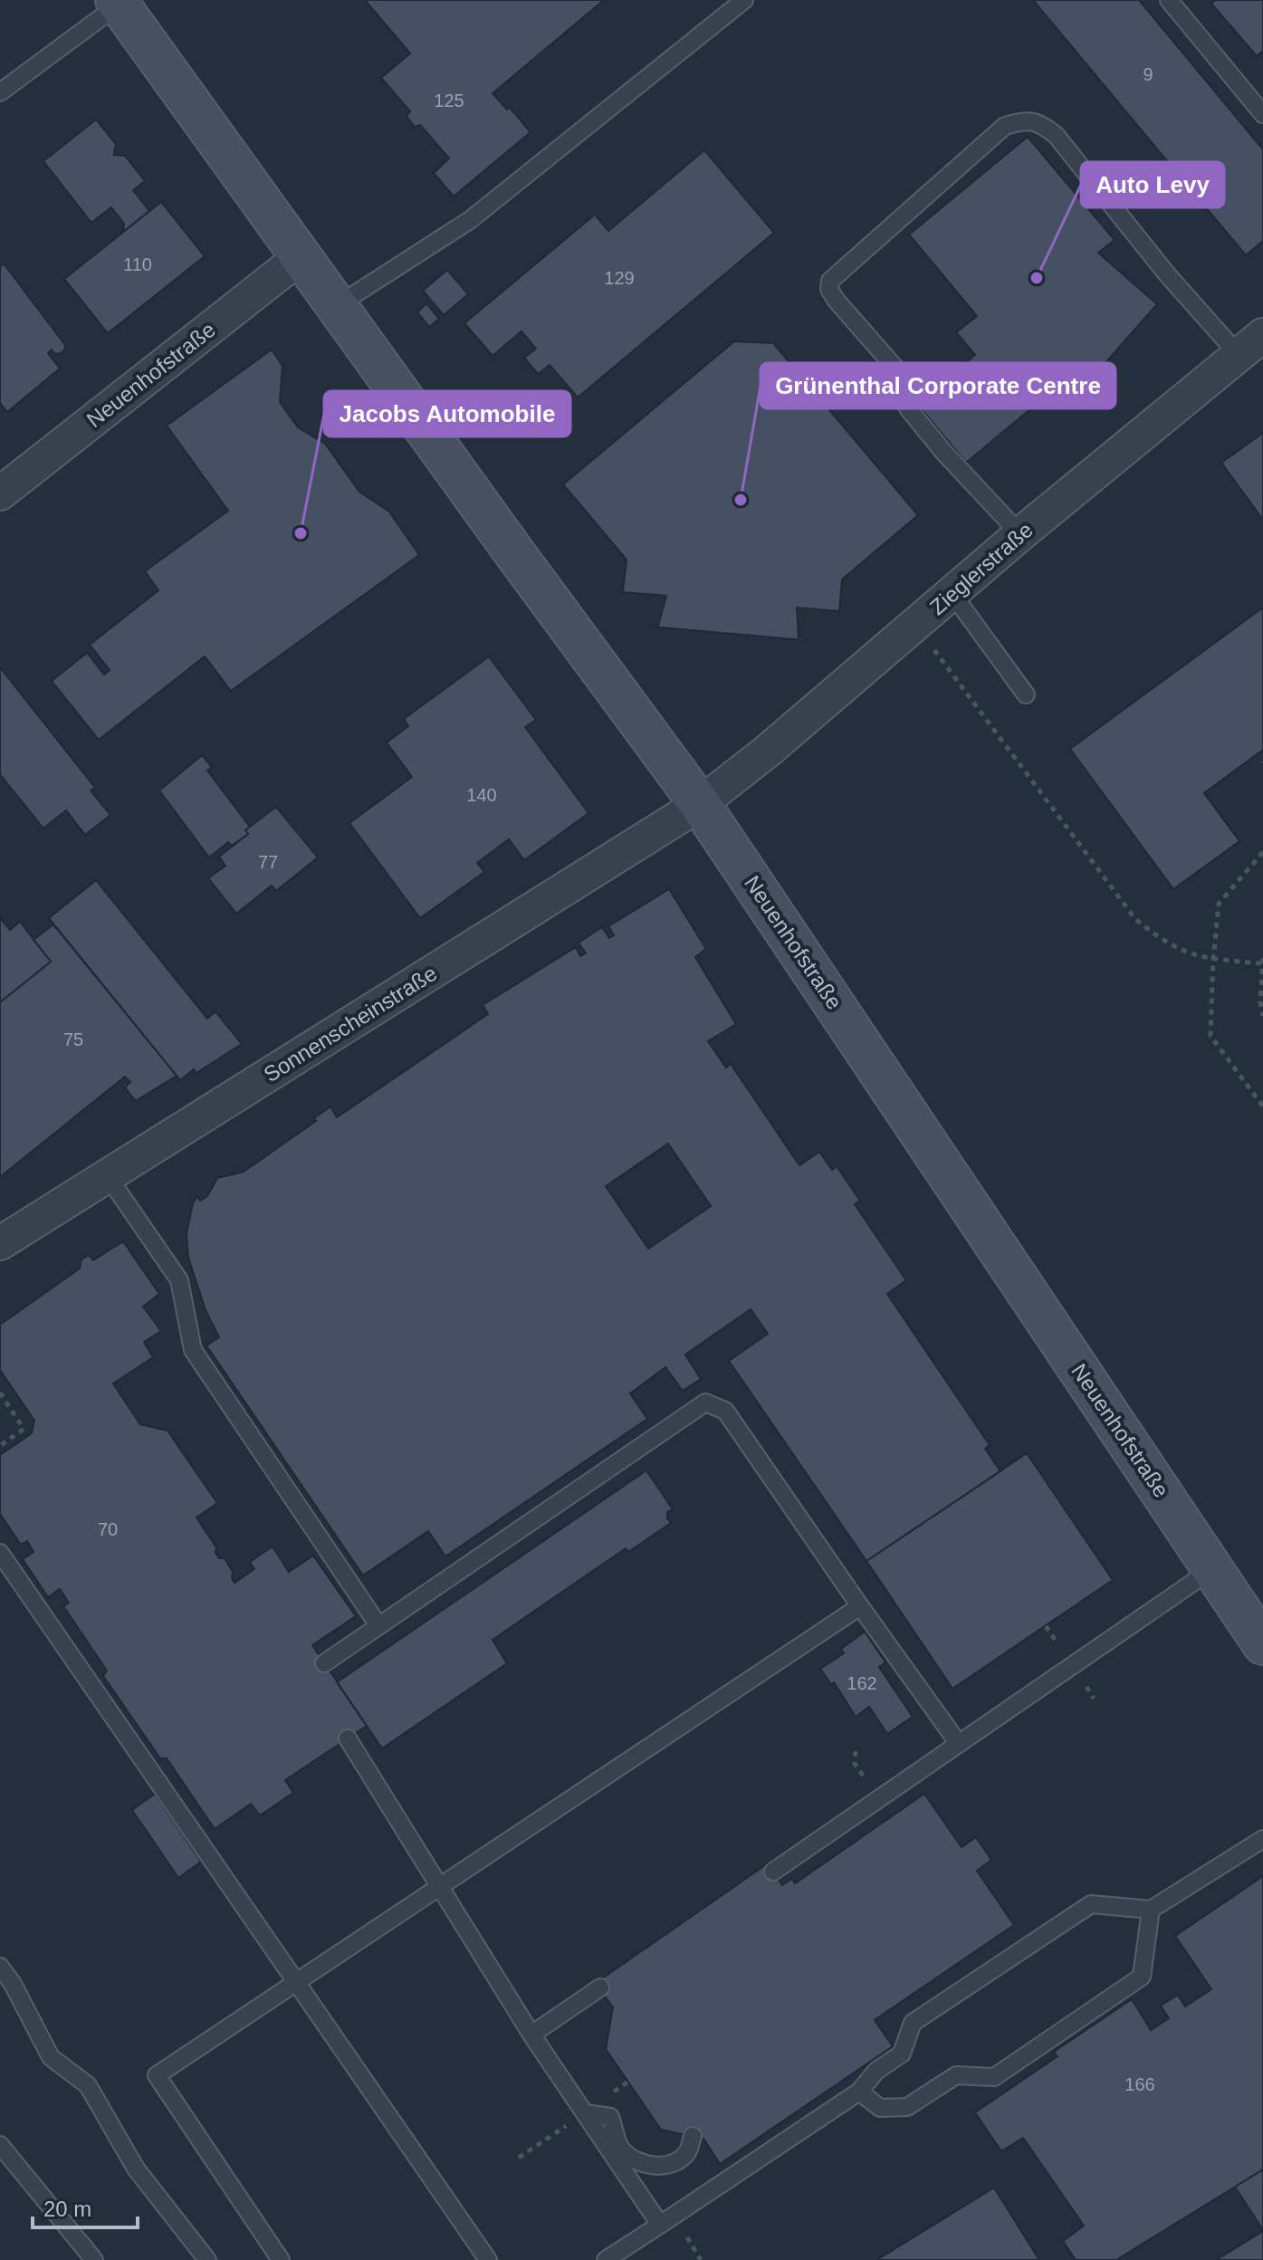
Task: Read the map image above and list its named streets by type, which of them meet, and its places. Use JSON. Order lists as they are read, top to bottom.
{
  "streets": {
    "street": ["Neuenhofstraße", "Zieglerstraße", "Sonnenscheinstraße"]
  },
  "crossings": [
    ["Neuenhofstraße", "Zieglerstraße"],
    ["Neuenhofstraße", "Sonnenscheinstraße"],
    ["Zieglerstraße", "Sonnenscheinstraße"]
  ],
  "places": ["Auto Levy", "Grünenthal Corporate Centre", "Jacobs Automobile"],
  "house_numbers": [
    "9",
    "125",
    "110",
    "129",
    "140",
    "77",
    "75",
    "70",
    "162",
    "166"
  ],
  "scale_bar": "20 m"
}
